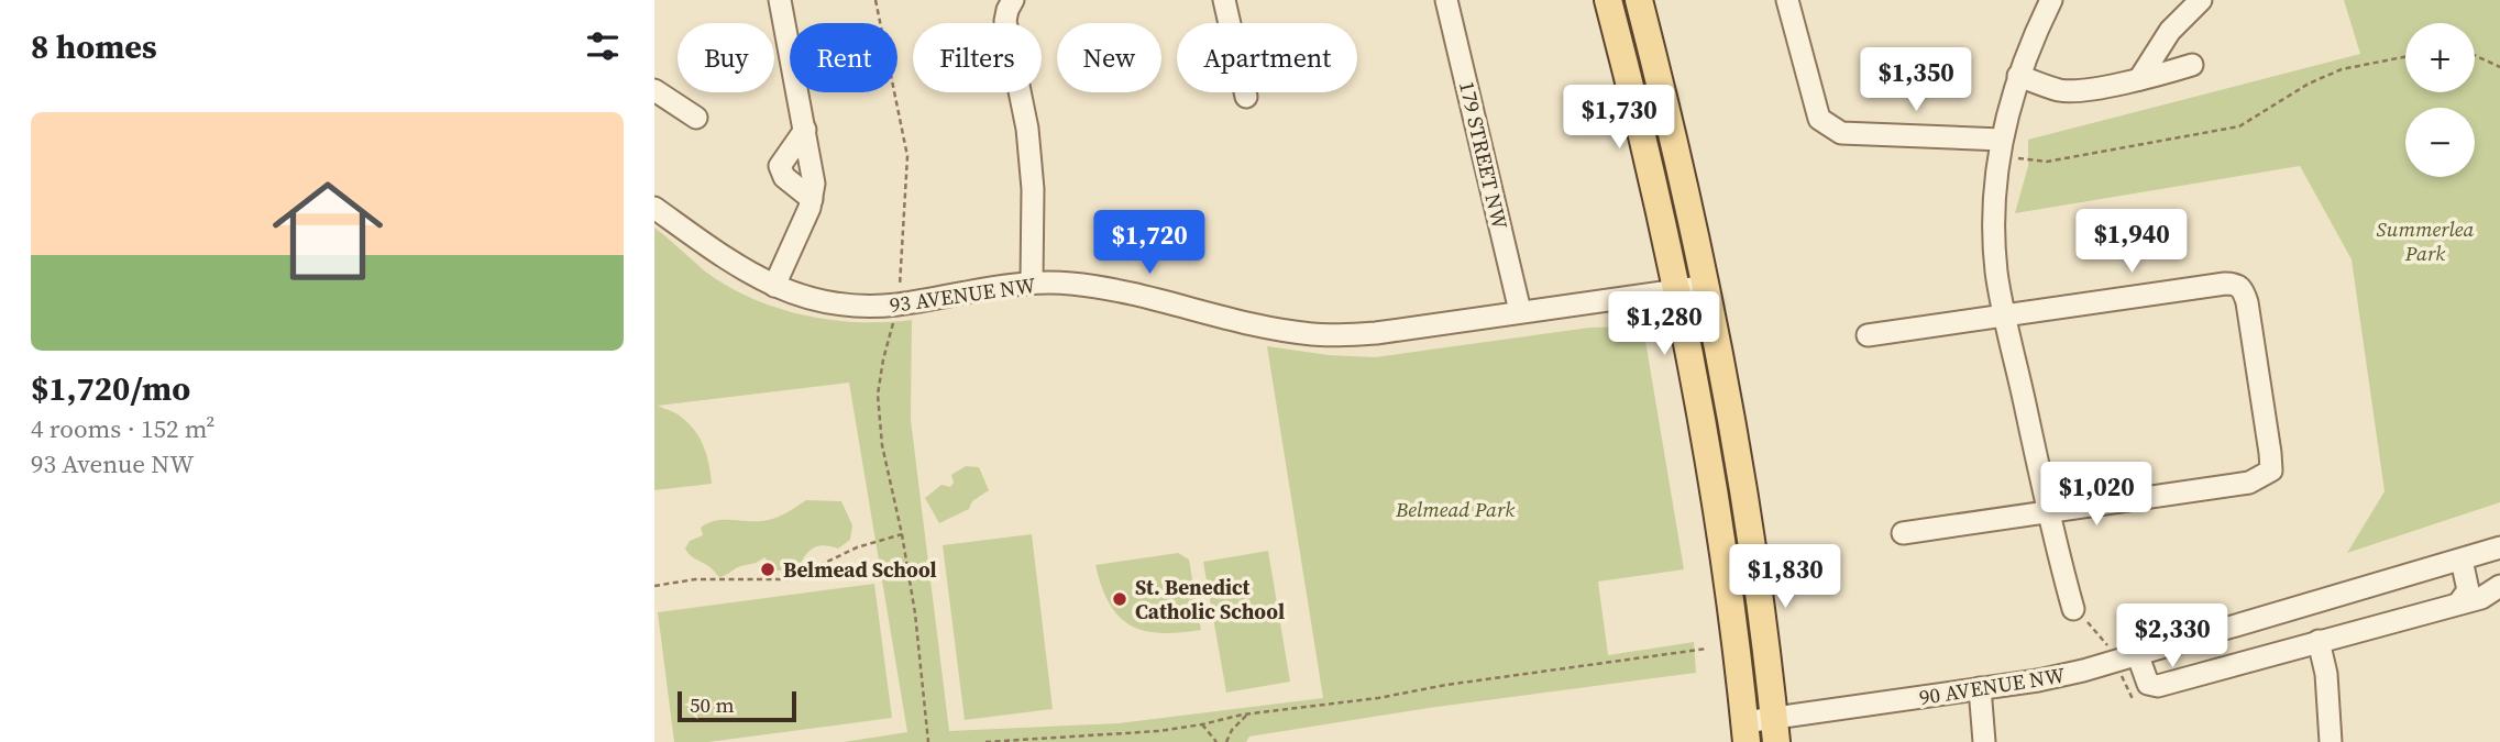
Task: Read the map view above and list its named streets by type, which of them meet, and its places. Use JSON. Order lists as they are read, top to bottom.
{
  "streets": {
    "street": ["179 STREET NW", "93 AVENUE NW", "90 AVENUE NW"]
  },
  "crossings": [
    ["179 STREET NW", "93 AVENUE NW"]
  ],
  "parks": ["Summerlea Park", "Belmead Park"],
  "places": ["Belmead School", "St. Benedict Catholic School"],
  "scale_bar": "50 m",
  "page": {
    "heading": "8 homes",
    "map_buttons": ["+", "−"],
    "chip": [
      "Buy",
      "Rent",
      "Filters",
      "New",
      "Apartment"
    ],
    "price": [
      "$1,350",
      "$1,730",
      "$1,940",
      "$1,720",
      "$1,280",
      "$1,020",
      "$1,830",
      "$2,330"
    ],
    "list": [
      {
        "name": "$1,720/mo",
        "note": "4 rooms · 152 m² · 93 Avenue NW"
      }
    ],
    "scale": "50 m"
  }
}
